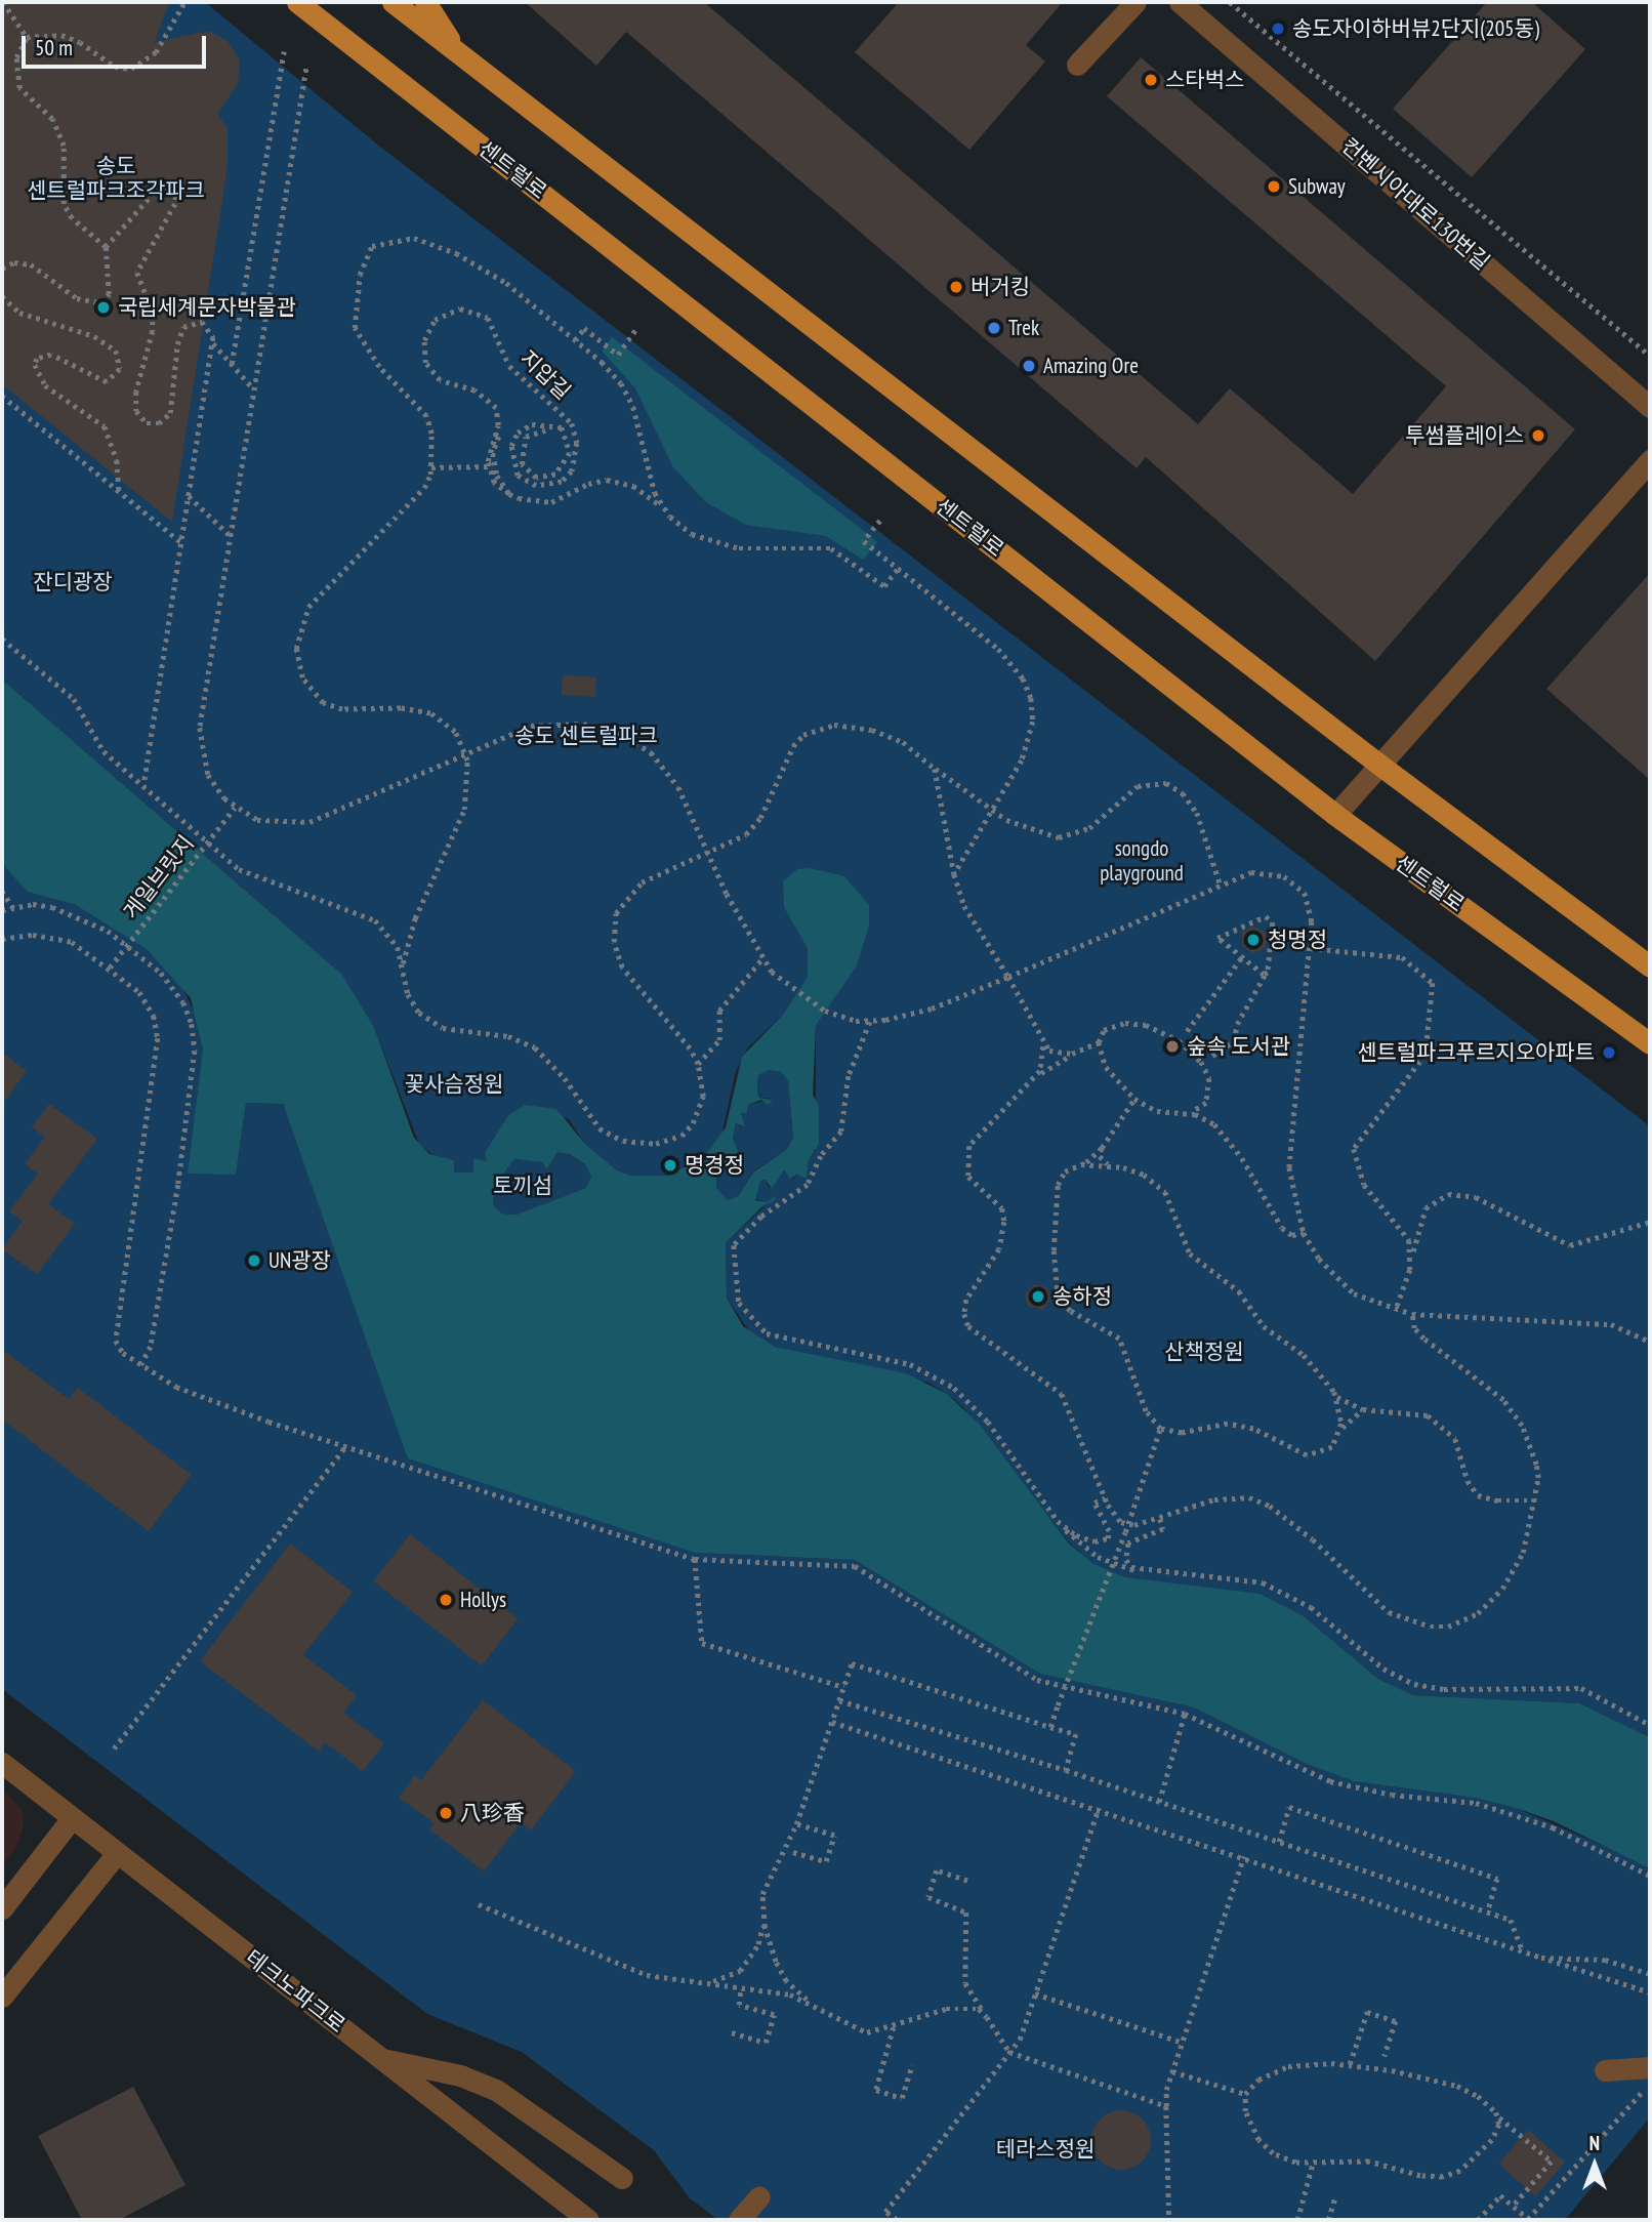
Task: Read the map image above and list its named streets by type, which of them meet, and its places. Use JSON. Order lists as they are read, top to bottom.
{
  "streets": {
    "main road": ["센트럴로"],
    "street": ["컨벤시아대로130번길", "테크노파크로"],
    "path": ["지압길", "게일브릿지"]
  },
  "parks": [
    "송도 센트럴파크조각파크",
    "잔디광장",
    "송도 센트럴파크",
    "songdo playground",
    "꽃사슴정원",
    "토끼섬",
    "산책정원",
    "테라스정원"
  ],
  "places": [
    "송도자이하버뷰2단지(205동)",
    "스타벅스",
    "Subway",
    "버거킹",
    "국립세계문자박물관",
    "Trek",
    "Amazing Ore",
    "투썸플레이스",
    "청명정",
    "숲속 도서관",
    "센트럴파크푸르지오아파트",
    "명경정",
    "UN광장",
    "송하정",
    "Hollys",
    "八珍香"
  ],
  "scale_bar": "50 m",
  "north": "top"
}
